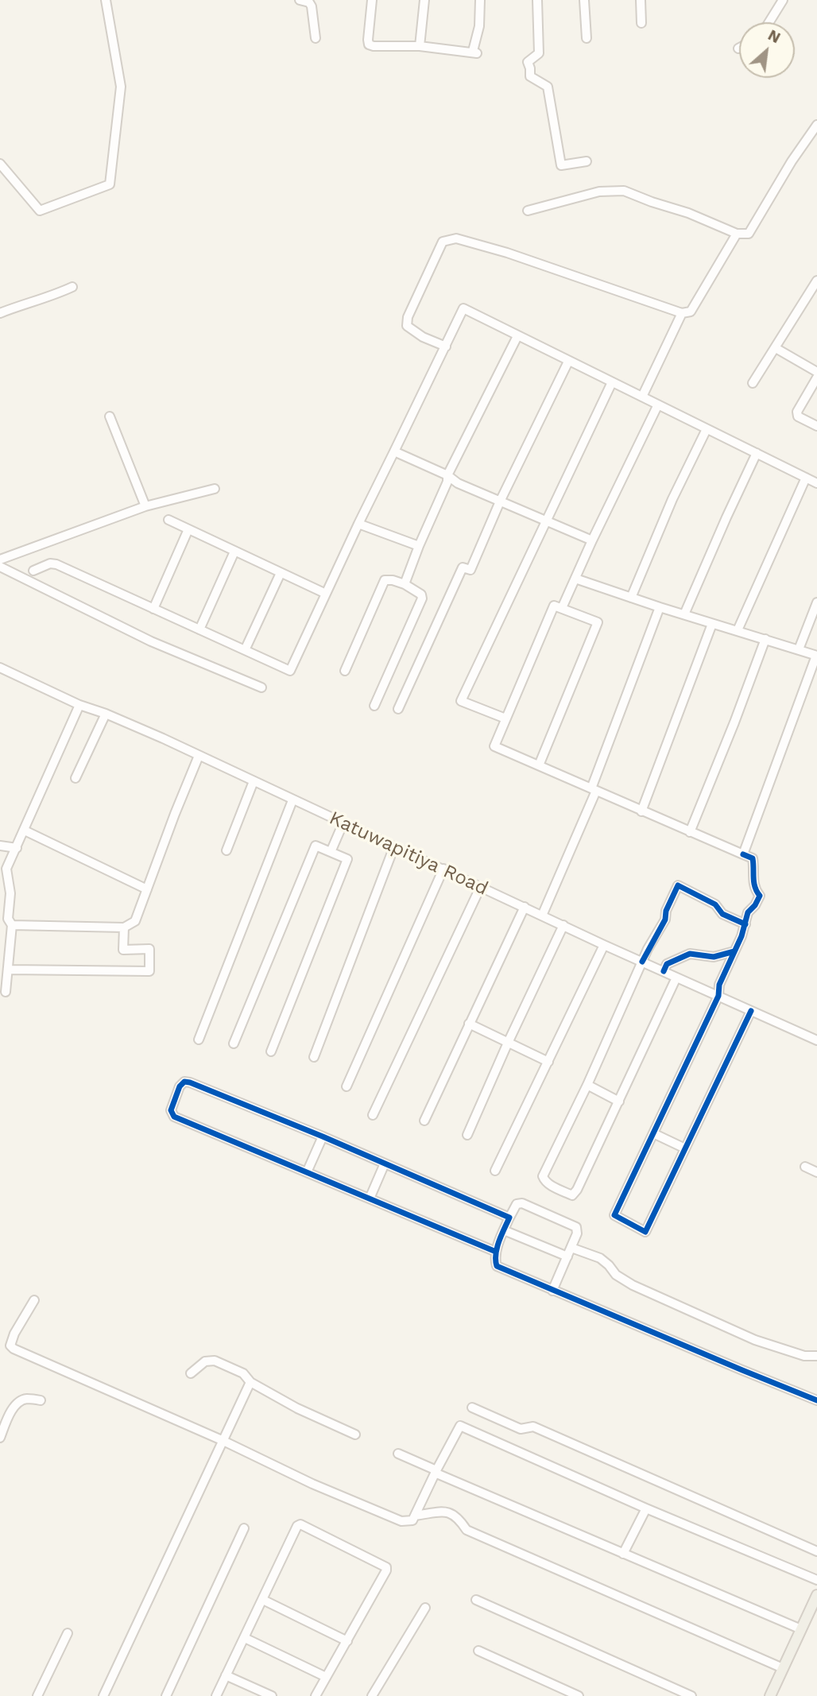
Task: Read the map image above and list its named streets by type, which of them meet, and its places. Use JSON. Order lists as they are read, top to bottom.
{
  "streets": {
    "street": ["Katuwapitiya Road"]
  },
  "north": "top right"
}
